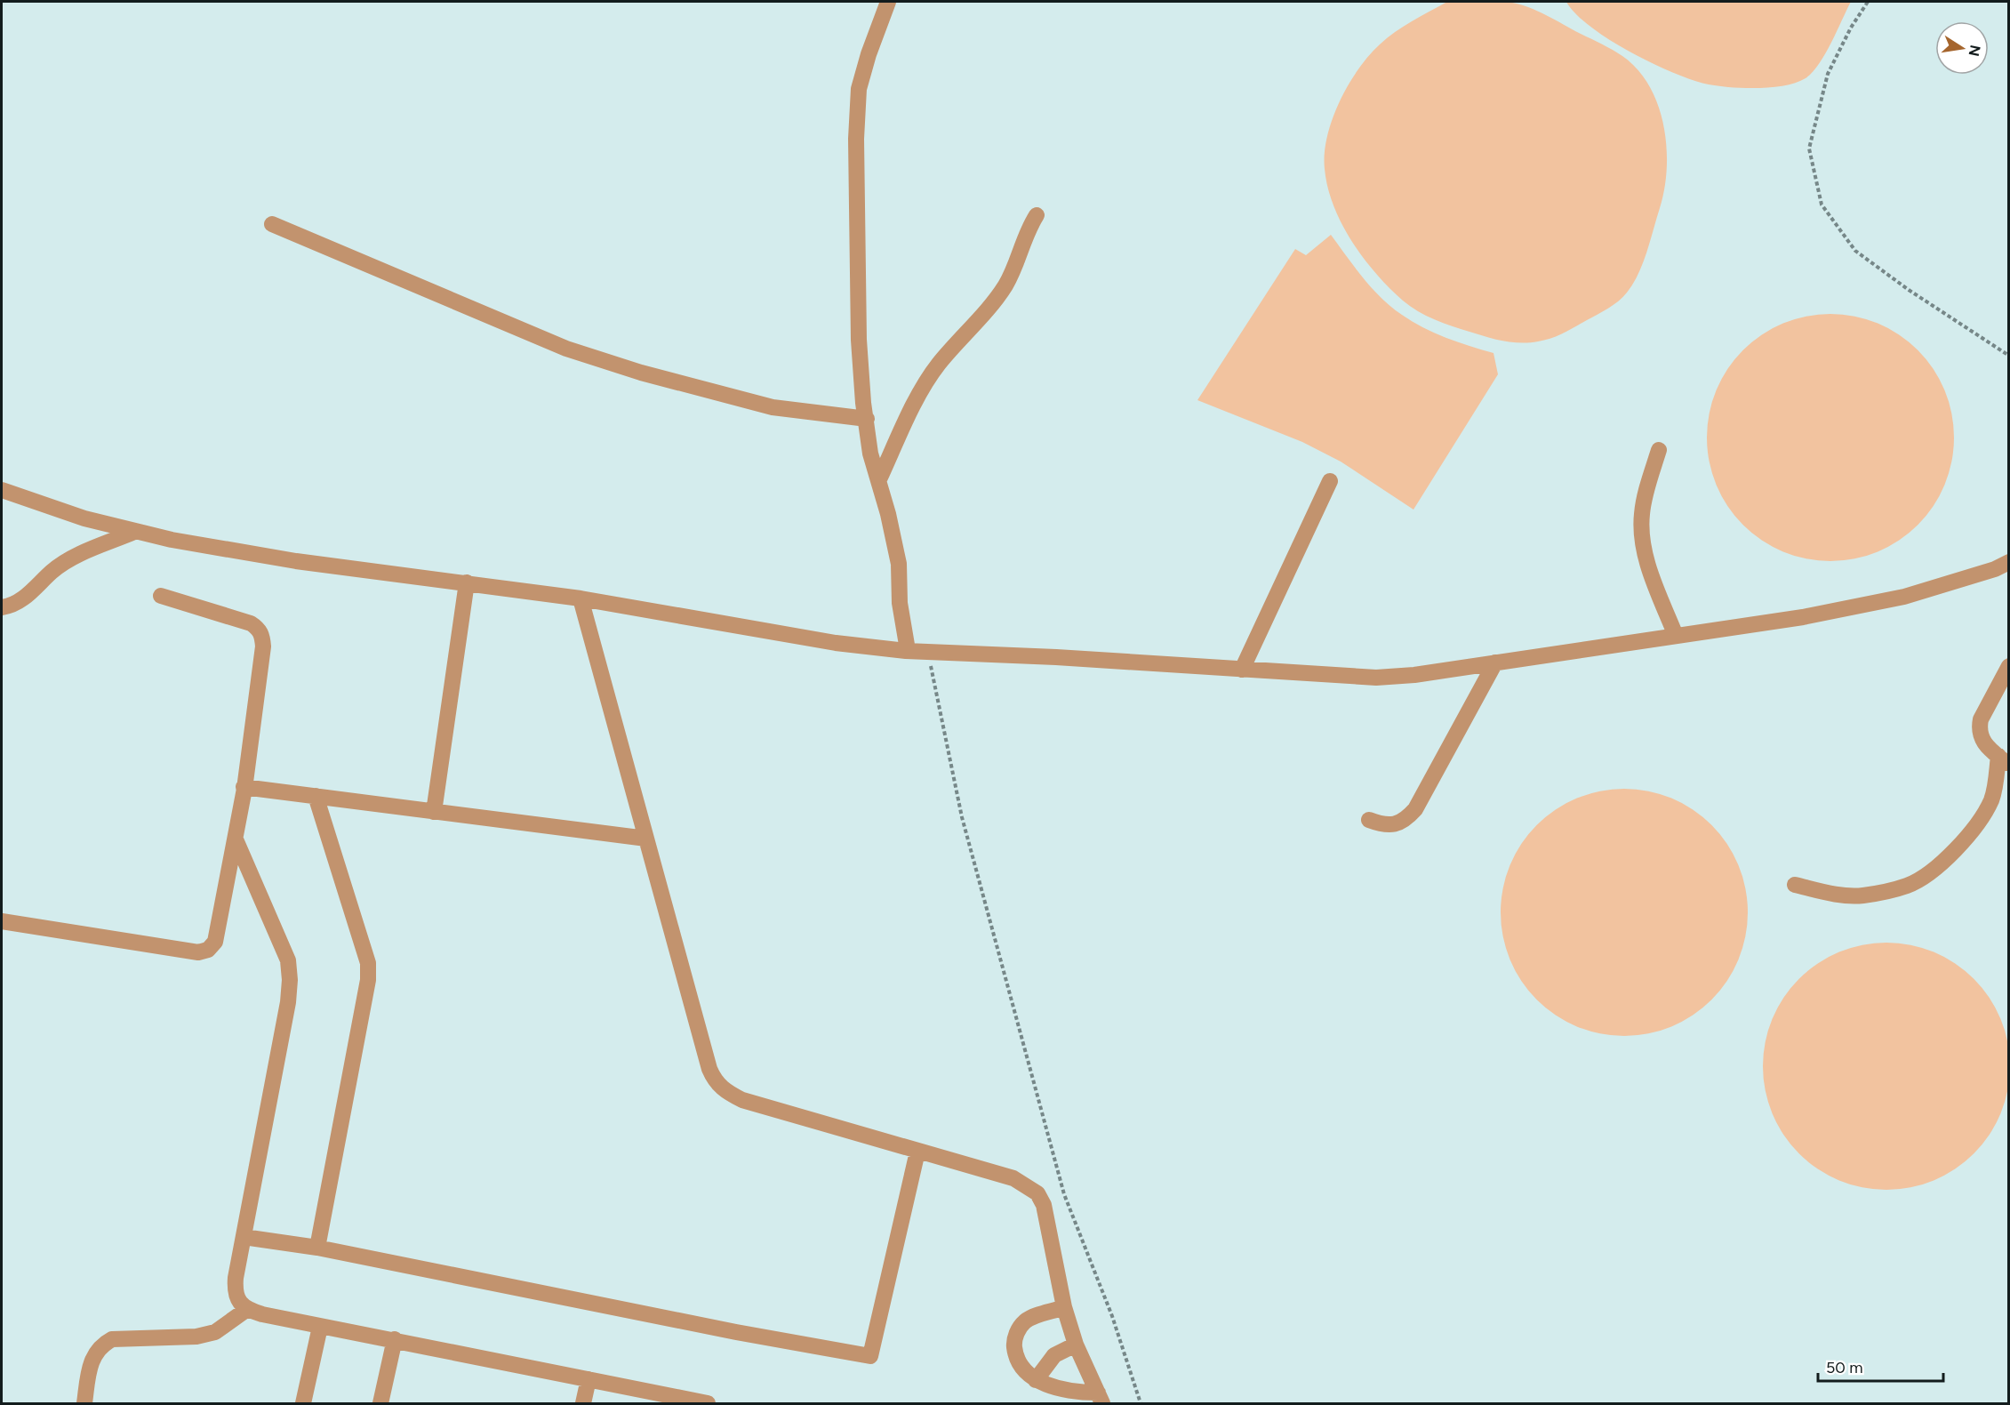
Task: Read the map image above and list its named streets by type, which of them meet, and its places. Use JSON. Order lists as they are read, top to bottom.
{
  "scale_bar": "50 m",
  "north": "right"
}
